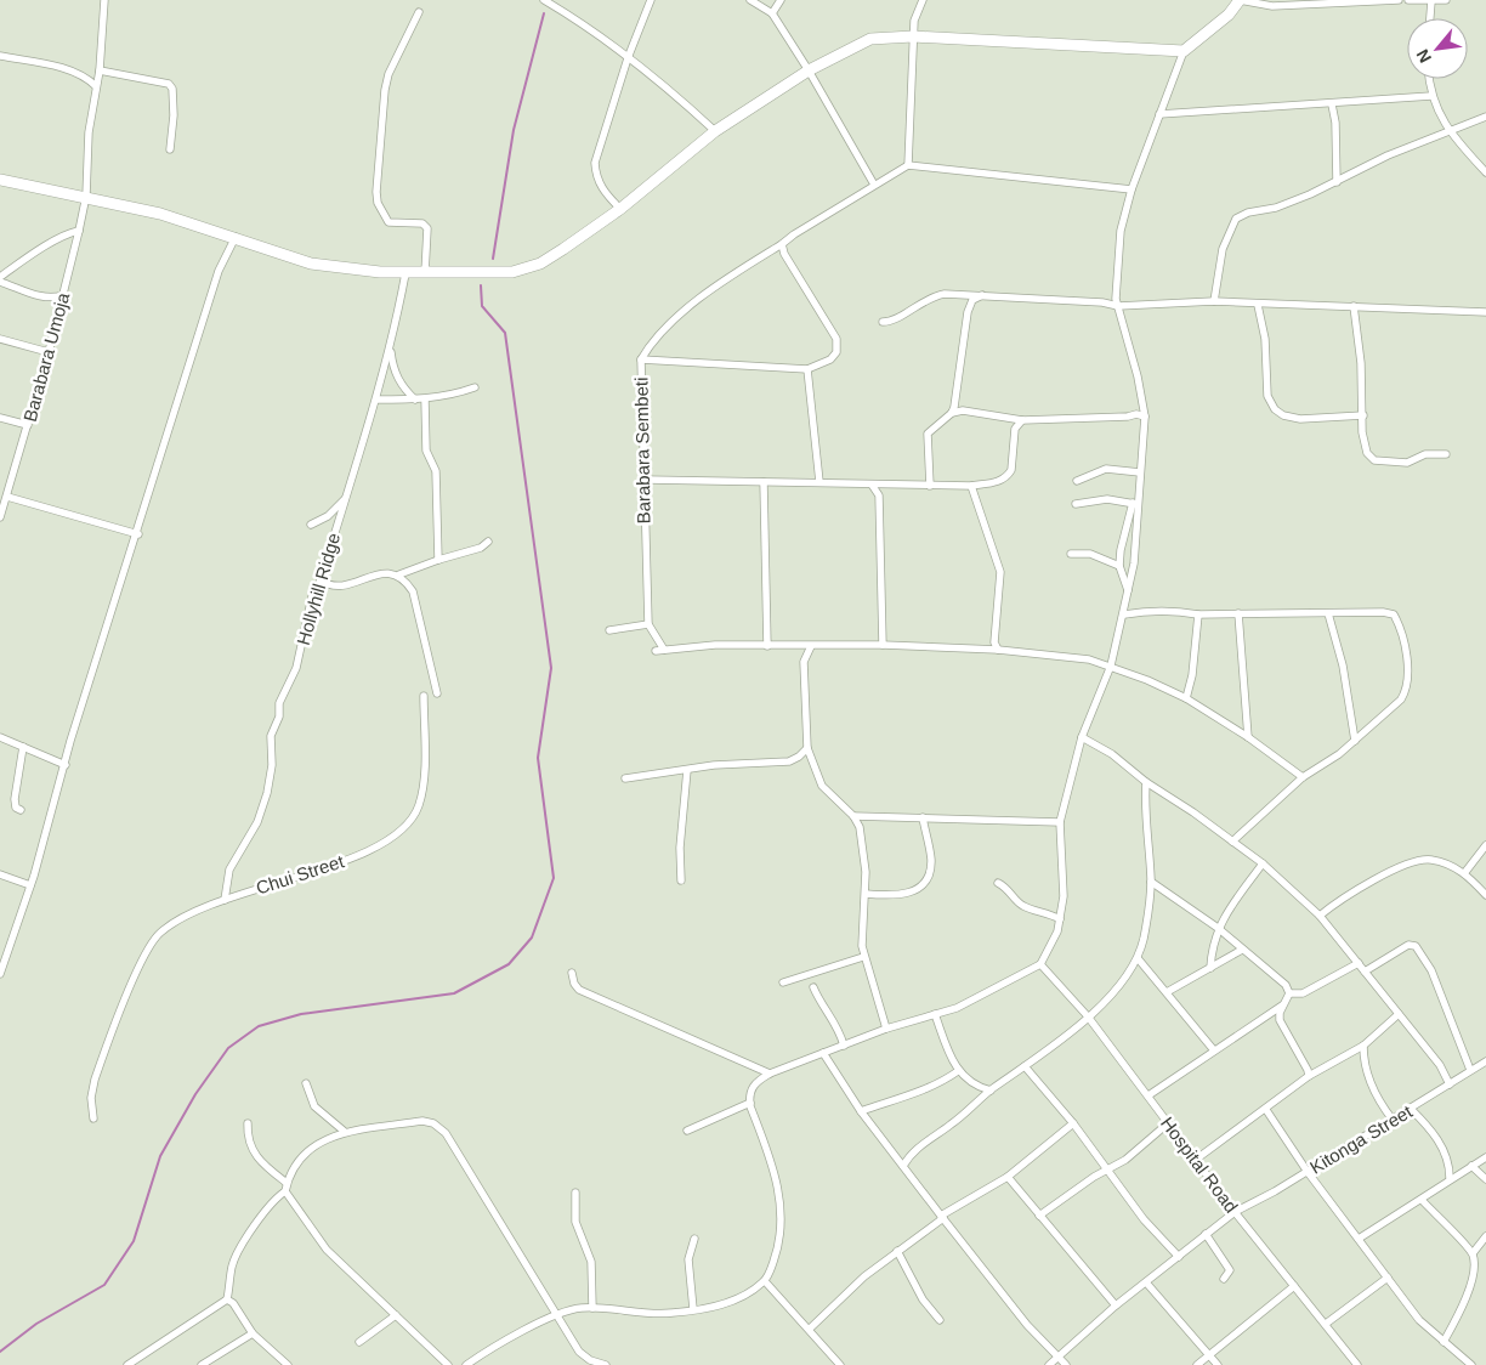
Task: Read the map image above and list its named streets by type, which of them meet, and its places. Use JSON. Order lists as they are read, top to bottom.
{
  "streets": {
    "street": [
      "Barabara Umoja",
      "Barabara Sembeti",
      "Hollyhill Ridge",
      "Chui Street",
      "Kitonga Street",
      "Hospital Road"
    ]
  },
  "crossings": [
    ["Hollyhill Ridge", "Chui Street"],
    ["Kitonga Street", "Hospital Road"]
  ],
  "north": "bottom left"
}
